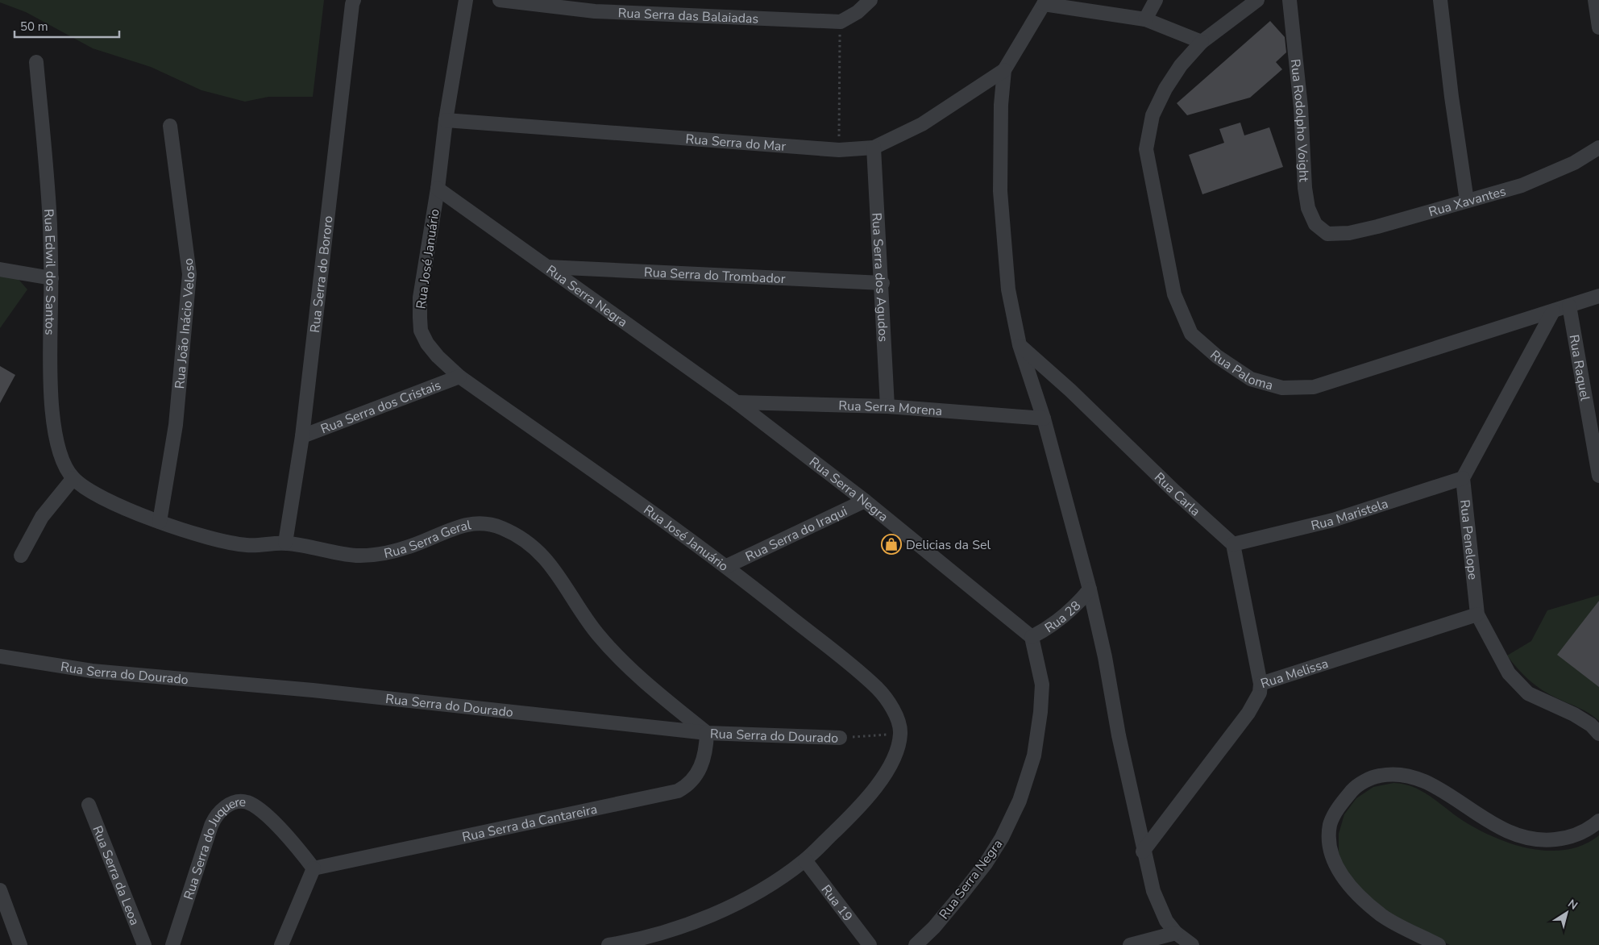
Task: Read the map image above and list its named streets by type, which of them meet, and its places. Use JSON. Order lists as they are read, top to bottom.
{
  "streets": {
    "street": [
      "Rua Serra das Balaiadas",
      "Rua Rodolpho Voight",
      "Rua Serra do Mar",
      "Rua Xavantes",
      "Rua José Januário",
      "Rua Edwil dos Santos",
      "Rua Serra do Bororo",
      "Rua Serra do Trombador",
      "Rua Serra dos Agudos",
      "Rua Serra Negra",
      "Rua João Inácio Veloso",
      "Rua Raquel",
      "Rua Paloma",
      "Rua Serra dos Cristais",
      "Rua Serra Morena",
      "Rua Carla",
      "Rua Maristela",
      "Rua Serra do Iraqui",
      "Rua Serra Geral",
      "Rua Penelope",
      "Rua 28",
      "Rua Serra do Dourado",
      "Rua Melissa",
      "Rua Serra da Cantareira",
      "Rua Serra do Juquere",
      "Rua Serra da Leoa",
      "Rua 19"
    ]
  },
  "crossings": [
    ["Rua Rodolpho Voight", "Rua Xavantes"],
    ["Rua Serra do Mar", "Rua José Januário"],
    ["Rua Serra do Mar", "Rua Serra dos Agudos"],
    ["Rua José Januário", "Rua Serra Negra"],
    ["Rua José Januário", "Rua Serra dos Cristais"],
    ["Rua José Januário", "Rua Serra do Iraqui"],
    ["Rua José Januário", "Rua Serra do Dourado"],
    ["Rua Edwil dos Santos", "Rua Serra Geral"],
    ["Rua Serra do Bororo", "Rua Serra dos Cristais"],
    ["Rua Serra do Bororo", "Rua Serra Geral"],
    ["Rua Serra do Trombador", "Rua Serra dos Agudos"],
    ["Rua Serra do Trombador", "Rua Serra Negra"],
    ["Rua Serra dos Agudos", "Rua Serra Morena"],
    ["Rua Serra Negra", "Rua Serra Morena"],
    ["Rua Serra Negra", "Rua Serra do Iraqui"],
    ["Rua Serra Negra", "Rua 28"],
    ["Rua João Inácio Veloso", "Rua Serra Geral"],
    ["Rua Raquel", "Rua Paloma"],
    ["Rua Carla", "Rua Maristela"],
    ["Rua Maristela", "Rua Penelope"],
    ["Rua Serra Geral", "Rua Serra do Dourado"],
    ["Rua Serra Geral", "Rua Serra da Cantareira"],
    ["Rua Penelope", "Rua Melissa"],
    ["Rua Serra do Dourado", "Rua Serra da Cantareira"],
    ["Rua Serra da Cantareira", "Rua Serra do Juquere"]
  ],
  "places": {
    "shop": ["Delicias da Sel"]
  },
  "scale_bar": "50 m",
  "north": "top right"
}
